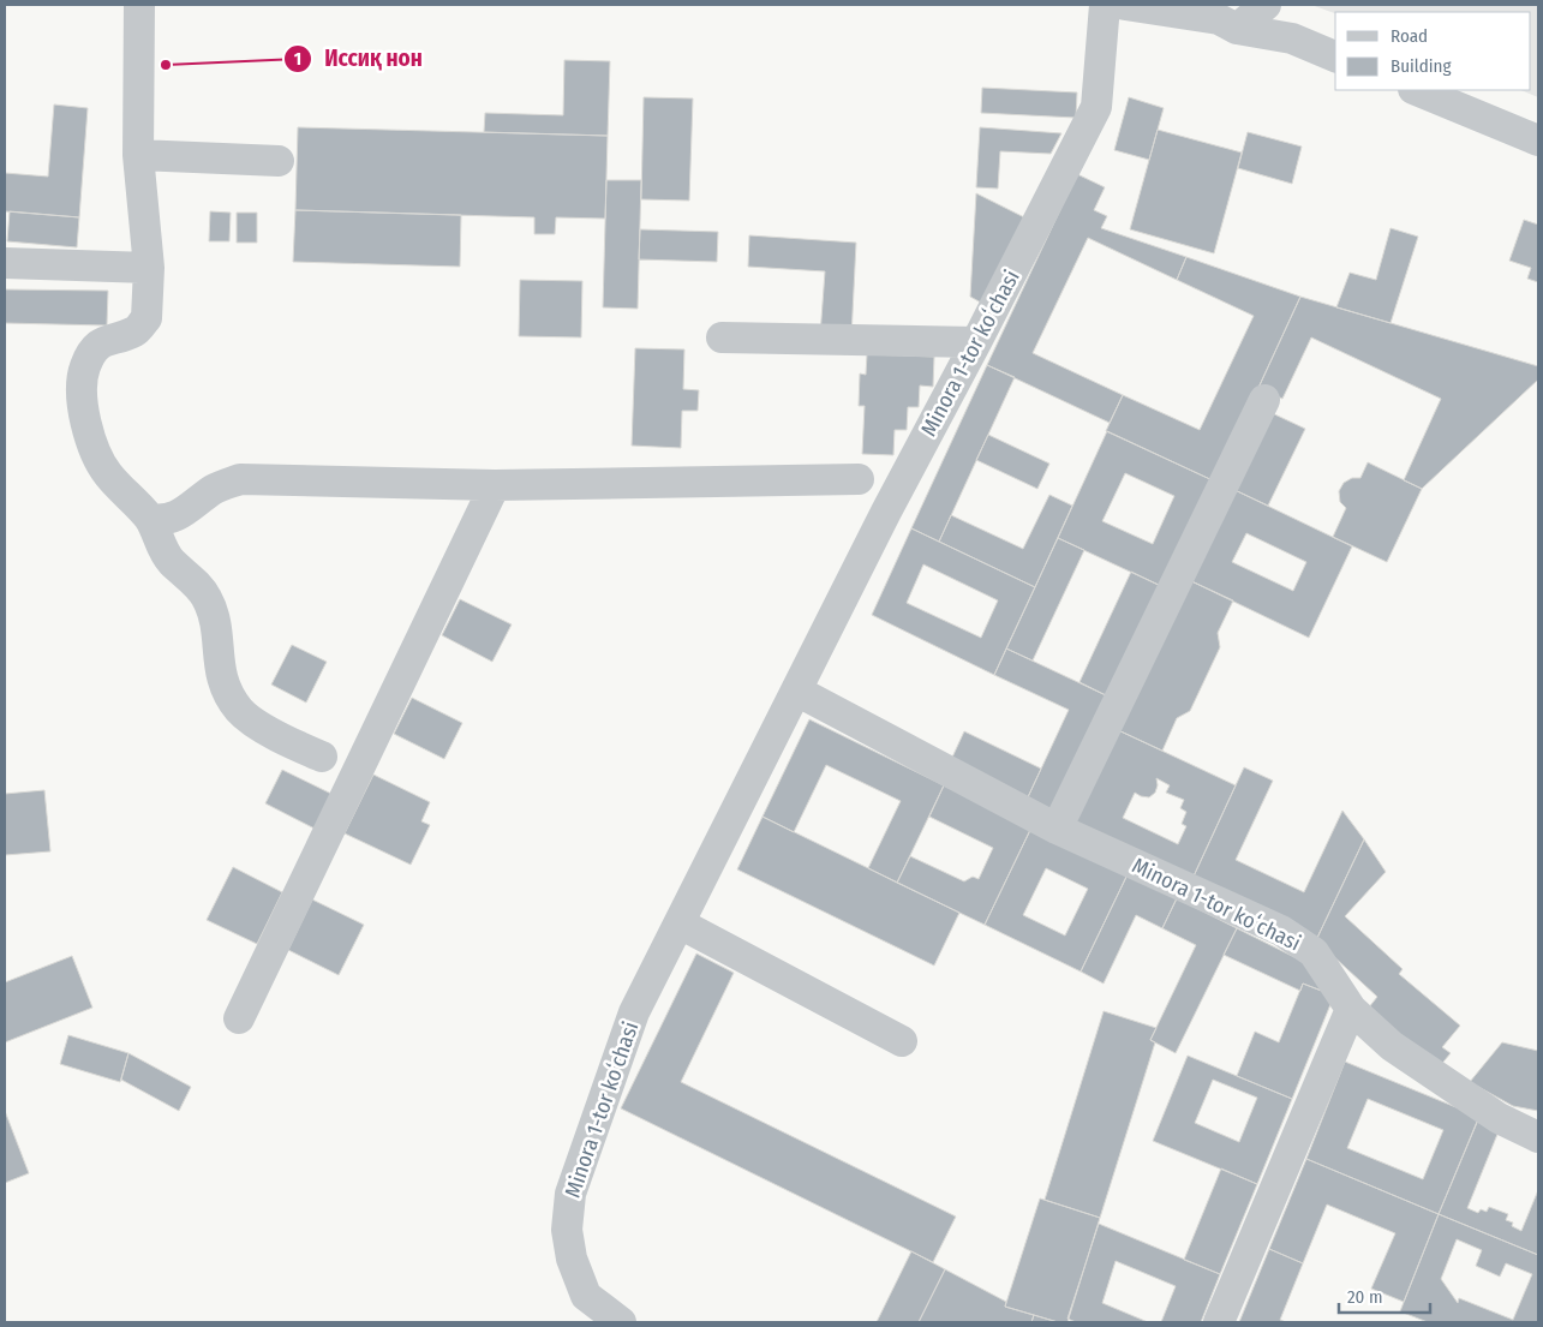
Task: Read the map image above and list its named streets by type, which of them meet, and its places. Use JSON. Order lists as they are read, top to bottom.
{
  "streets": {
    "street": ["Minora 1-tor koʻchasi"]
  },
  "places": ["Иссиқ нон"],
  "legend": ["Road", "Building"],
  "scale_bar": "20 m"
}
